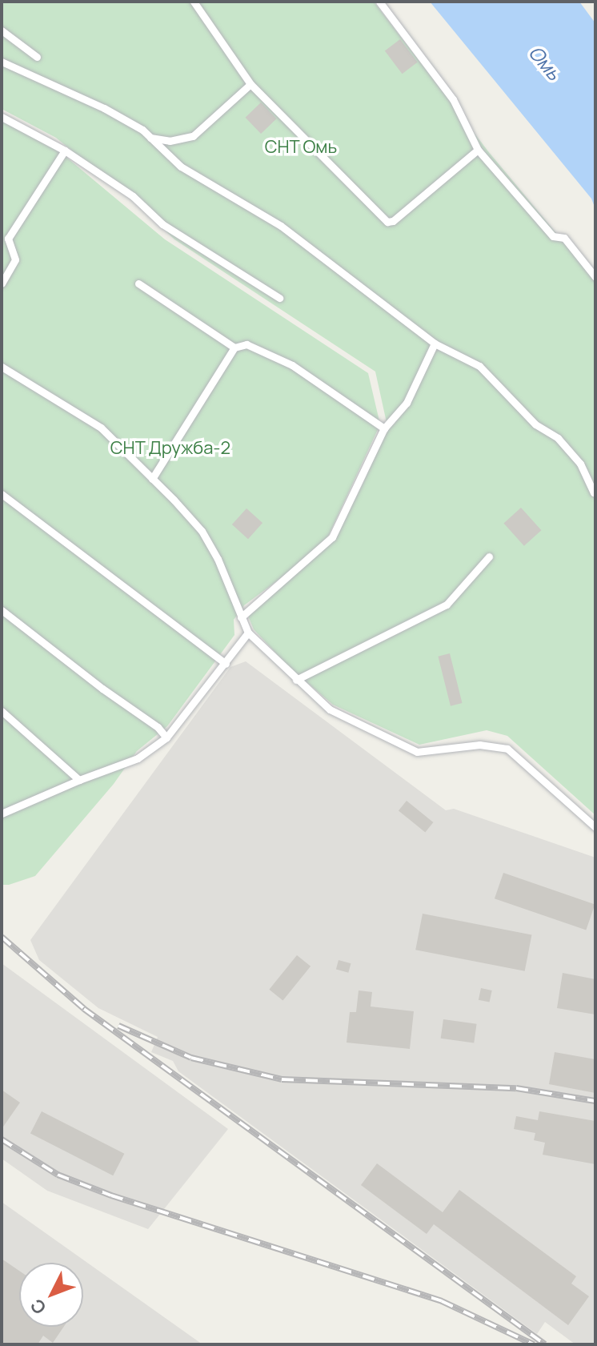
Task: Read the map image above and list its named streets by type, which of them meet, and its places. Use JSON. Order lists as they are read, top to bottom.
{
  "water": ["Омь"],
  "parks": ["СНТ Омь", "СНТ Дружба-2"],
  "north": "bottom left"
}
